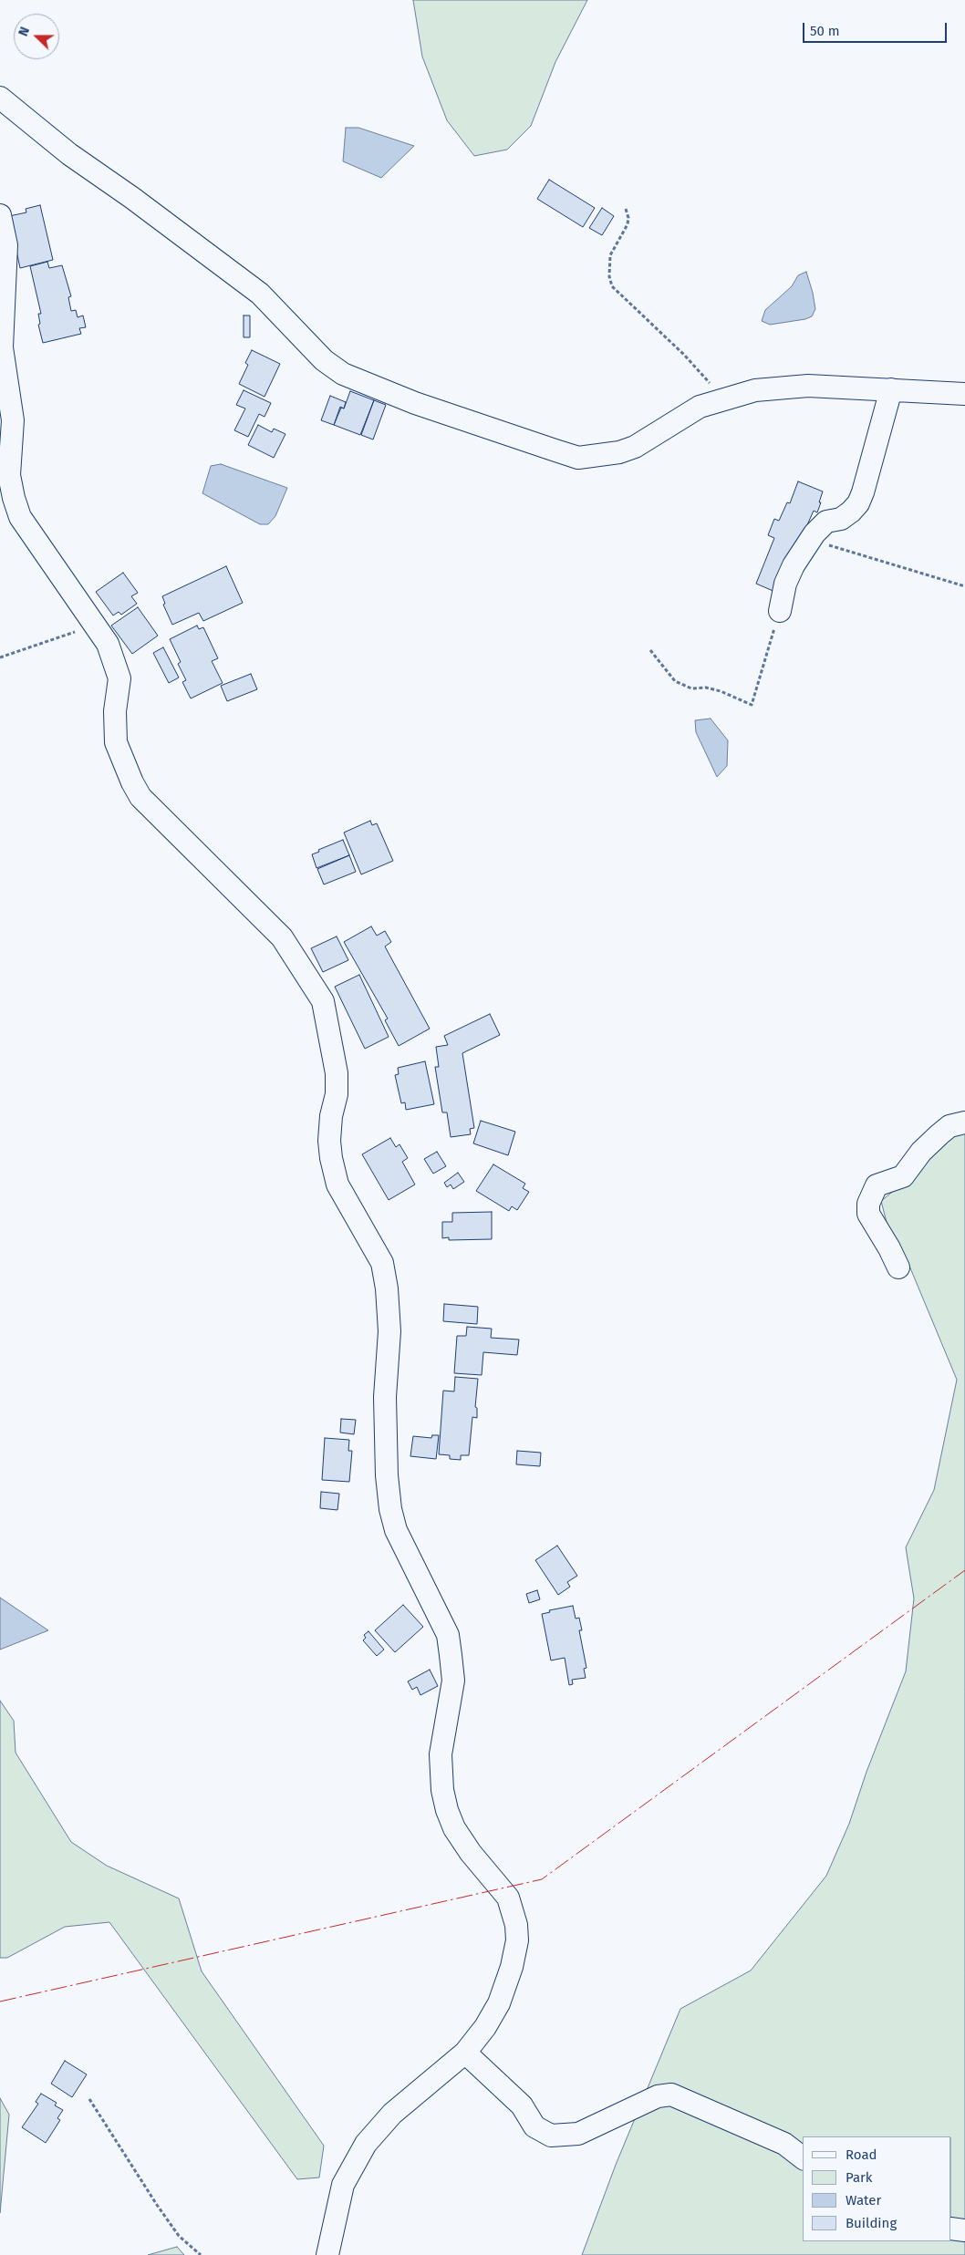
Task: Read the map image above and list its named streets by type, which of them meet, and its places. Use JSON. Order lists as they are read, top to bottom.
{
  "legend": [
    "Road",
    "Park",
    "Water",
    "Building"
  ],
  "scale_bar": "50 m",
  "north": "left"
}
